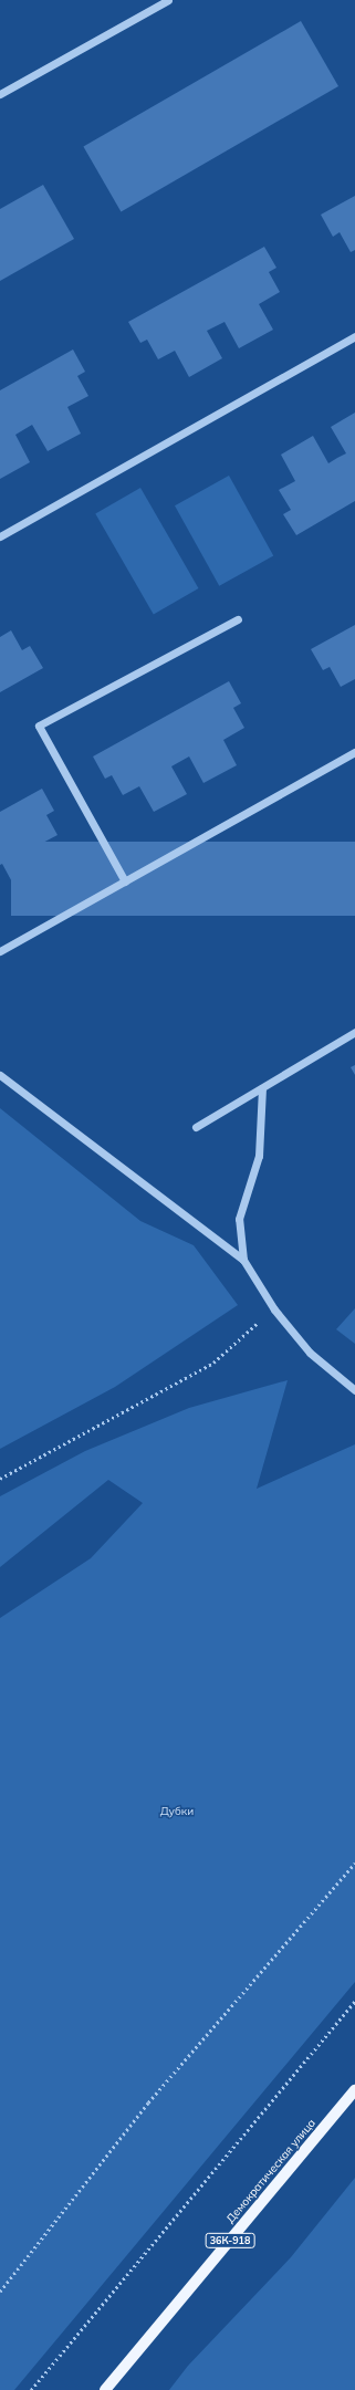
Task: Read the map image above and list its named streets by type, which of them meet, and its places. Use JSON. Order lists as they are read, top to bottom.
{
  "streets": {
    "main road": ["Демократическая улица", "36К-918"]
  },
  "parks": ["Дубки"]
}
